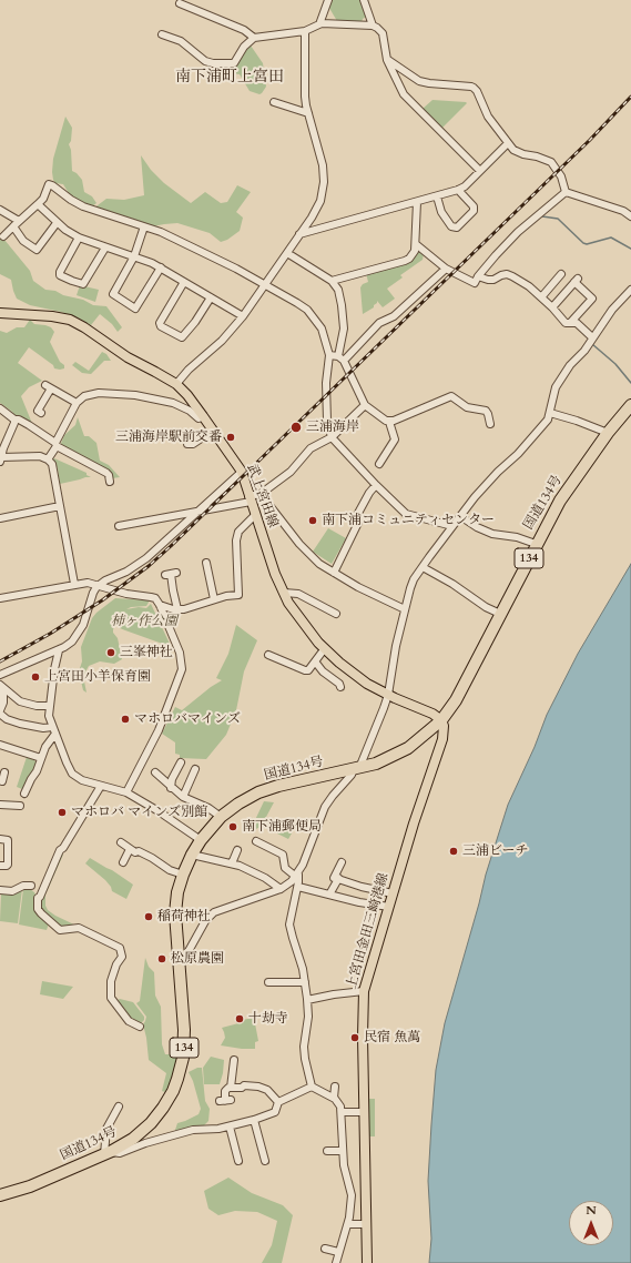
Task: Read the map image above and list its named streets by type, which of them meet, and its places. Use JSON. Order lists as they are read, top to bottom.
{
  "streets": {
    "highway": ["国道134号", "134"],
    "main road": ["武上宮田線", "上宮田金田三崎港線"]
  },
  "crossings": [
    ["武上宮田線", "国道134号"],
    ["武上宮田線", "上宮田金田三崎港線"],
    ["国道134号", "上宮田金田三崎港線"]
  ],
  "districts": ["南下浦町上宮田"],
  "parks": ["柿ヶ作公園"],
  "places": [
    "三浦海岸",
    "三浦海岸駅前交番",
    "南下浦コミュニティセンター",
    "三峯神社",
    "上宮田小羊保育園",
    "マホロバマインズ",
    "マホロバ マインズ別館",
    "南下浦郵便局",
    "三浦ビーチ",
    "稲荷神社",
    "松原農園",
    "十劫寺",
    "民宿 魚萬"
  ],
  "north": "top"
}
